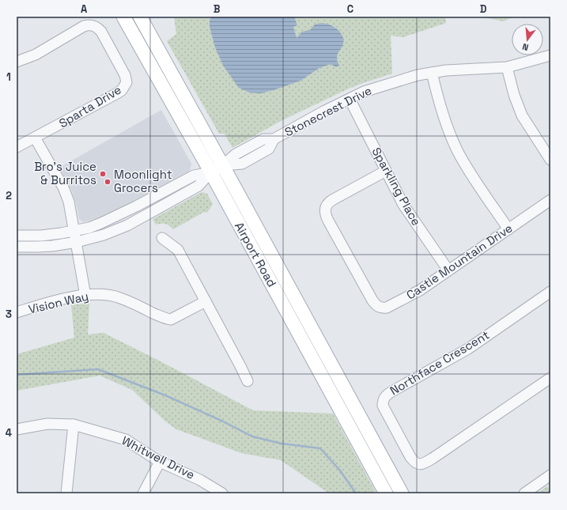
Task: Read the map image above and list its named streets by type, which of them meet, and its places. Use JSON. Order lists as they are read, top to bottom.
{
  "streets": {
    "main road": ["Airport Road"],
    "street": [
      "Sparta Drive",
      "Stonecrest Drive",
      "Sparkling Place",
      "Castle Mountain Drive",
      "Vision Way",
      "Northface Crescent",
      "Whitwell Drive"
    ]
  },
  "crossings": [
    ["Stonecrest Drive", "Sparkling Place"],
    ["Stonecrest Drive", "Airport Road"],
    ["Sparkling Place", "Castle Mountain Drive"]
  ],
  "places": ["Bro’s Juice & Burritos", "Moonlight Grocers"],
  "north": "bottom",
  "grid": {
    "columns": [
      "A",
      "B",
      "C",
      "D"
    ],
    "rows": [
      "1",
      "2",
      "3",
      "4"
    ]
  }
}
